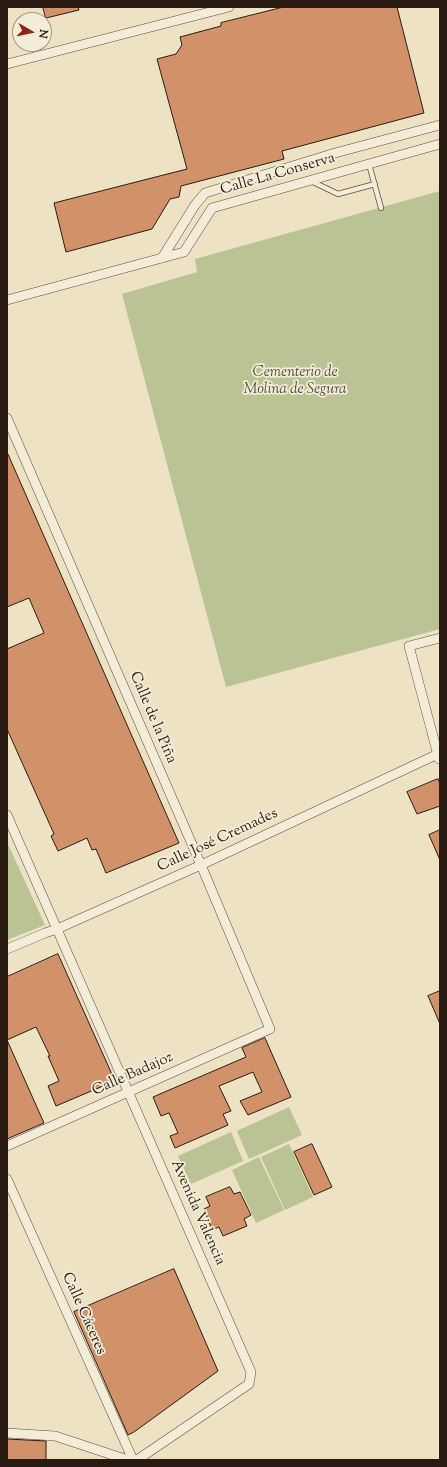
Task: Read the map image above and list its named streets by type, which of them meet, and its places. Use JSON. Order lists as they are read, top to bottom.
{
  "streets": {
    "street": [
      "Calle La Conserva",
      "Calle de la Piña",
      "Calle José Cremades",
      "Calle Badajoz",
      "Avenida Valencia",
      "Calle Cáceres"
    ]
  },
  "crossings": [
    ["Calle de la Piña", "Calle José Cremades"],
    ["Calle de la Piña", "Calle Badajoz"],
    ["Calle José Cremades", "Avenida Valencia"],
    ["Calle Badajoz", "Avenida Valencia"]
  ],
  "parks": ["Cementerio de Molina de Segura"],
  "north": "right"
}
